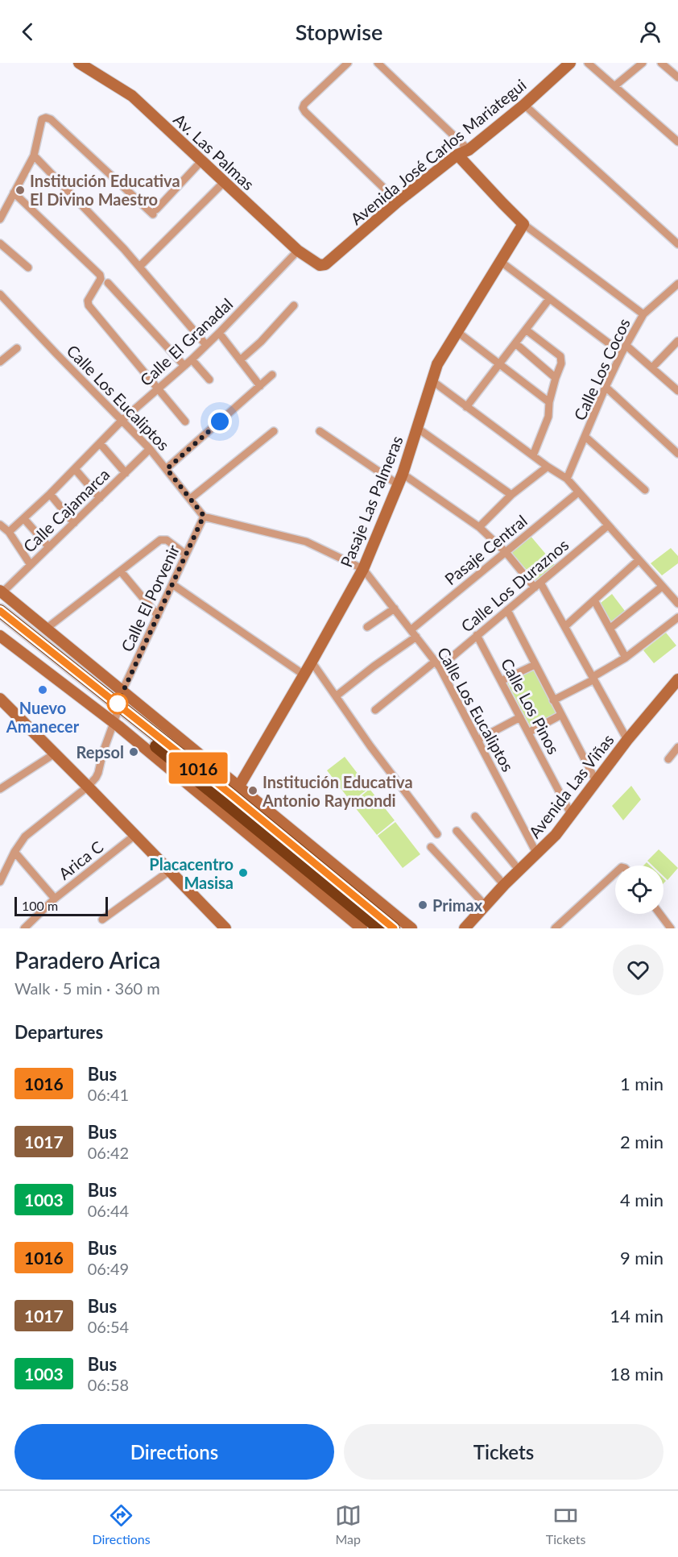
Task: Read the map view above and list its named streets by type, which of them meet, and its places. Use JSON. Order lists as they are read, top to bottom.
{
  "streets": {
    "street": [
      "Av. Las Palmas",
      "Avenida José Carlos Mariategui",
      "Calle El Granadal",
      "Calle Los Cocos",
      "Calle Los Eucaliptos",
      "Pasaje Las Palmeras",
      "Calle Cajamarca",
      "Pasaje Central",
      "Calle Los Duraznos",
      "Calle El Porvenir",
      "Calle Los Pinos",
      "Avenida Las Viñas",
      "Arica C"
    ]
  },
  "crossings": [
    ["Av. Las Palmas", "Avenida José Carlos Mariategui"],
    ["Av. Las Palmas", "Calle El Granadal"],
    ["Calle El Granadal", "Calle Los Eucaliptos"],
    ["Calle Los Eucaliptos", "Pasaje Las Palmeras"],
    ["Calle Los Eucaliptos", "Calle Cajamarca"],
    ["Calle Los Eucaliptos", "Pasaje Central"],
    ["Calle Los Eucaliptos", "Calle Los Duraznos"],
    ["Calle Los Eucaliptos", "Calle El Porvenir"],
    ["Calle Los Eucaliptos", "Avenida Las Viñas"],
    ["Calle Los Duraznos", "Calle Los Pinos"],
    ["Calle Los Pinos", "Avenida Las Viñas"]
  ],
  "places": [
    "Institución Educativa El Divino Maestro",
    "Nuevo Amanecer",
    "Repsol",
    "Institución Educativa Antonio Raymondi",
    "Placacentro Masisa",
    "Primax"
  ],
  "lines": ["bus line 1016"],
  "scale_bar": "100 m",
  "page": {
    "header": "Stopwise",
    "on_map": "1016",
    "scale": "100 m",
    "heading": [
      ["Paradero Arica", "Walk · 5 min · 360 m"],
      "Departures"
    ],
    "list": [
      {
        "mark": "1016",
        "name": "Bus",
        "note": "06:41",
        "value": "1 min"
      },
      {
        "mark": "1017",
        "name": "Bus",
        "note": "06:42",
        "value": "2 min"
      },
      {
        "mark": "1003",
        "name": "Bus",
        "note": "06:44",
        "value": "4 min"
      },
      {
        "mark": "1016",
        "name": "Bus",
        "note": "06:49",
        "value": "9 min"
      },
      {
        "mark": "1017",
        "name": "Bus",
        "note": "06:54",
        "value": "14 min"
      },
      {
        "mark": "1003",
        "name": "Bus",
        "note": "06:58",
        "value": "18 min"
      }
    ],
    "buttons": ["Directions", "Tickets"],
    "tabs": ["Directions", "Map", "Tickets"]
  }
}
